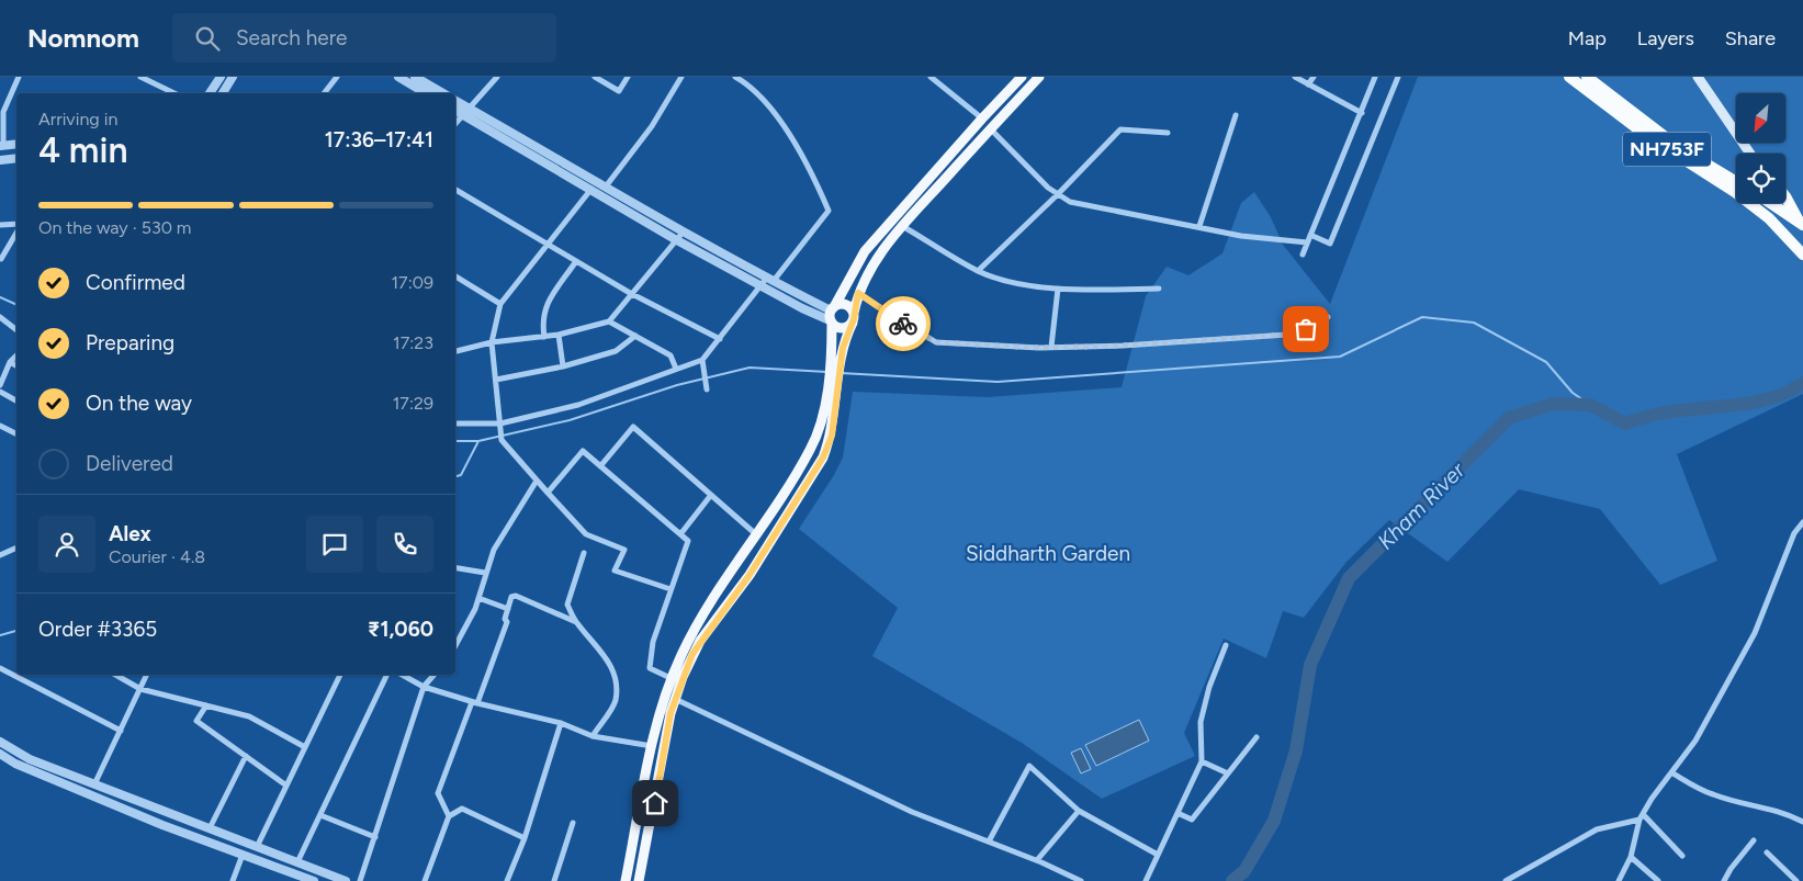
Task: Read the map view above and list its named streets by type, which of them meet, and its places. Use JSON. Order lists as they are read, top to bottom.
{
  "streets": {
    "highway": ["NH753F"]
  },
  "water": ["Kham River"],
  "parks": ["Siddharth Garden"],
  "north": "bottom left",
  "page": {
    "header": "Nomnom",
    "search": "Search here",
    "nav": ["Map", "Layers", "Share"],
    "heading": ["4 min", "Arriving in", "17:36–17:41"],
    "panel": [
      "Alex",
      "Courier · 4.8",
      "Order #3365",
      "₹1,060"
    ],
    "bar": "On the way · 530 m",
    "list": [
      ["Confirmed", "17:09"],
      ["Preparing", "17:23"],
      ["On the way", "17:29"],
      "Delivered"
    ]
  }
}
